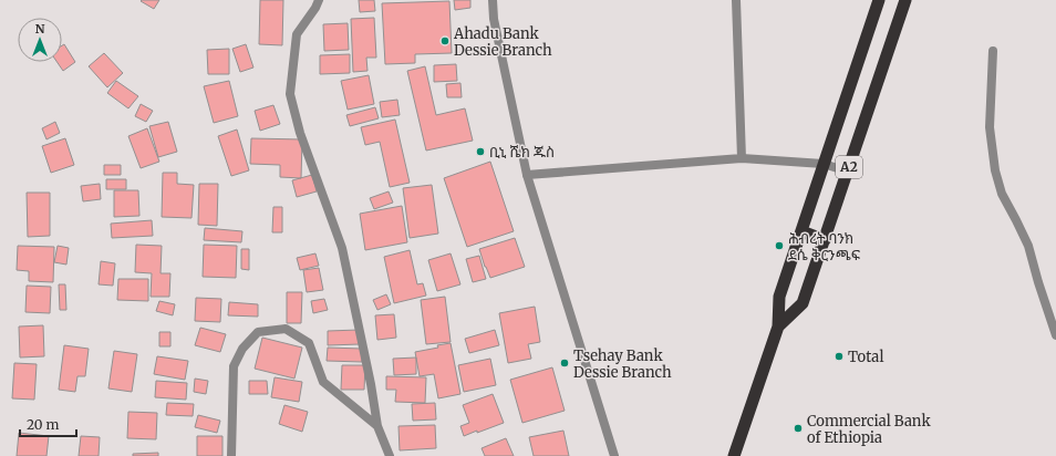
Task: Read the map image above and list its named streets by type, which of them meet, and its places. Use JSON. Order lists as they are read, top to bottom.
{
  "streets": {
    "highway": ["A2"]
  },
  "places": [
    "Ahadu Bank Dessie Branch",
    "ቢኒ ሼክ ጁስ",
    "ሕብረት ባንክ ደሴ ቅርንጫፍ",
    "Total",
    "Tsehay Bank Dessie Branch",
    "Commercial Bank of Ethiopia"
  ],
  "scale_bar": "20 m",
  "north": "top"
}
